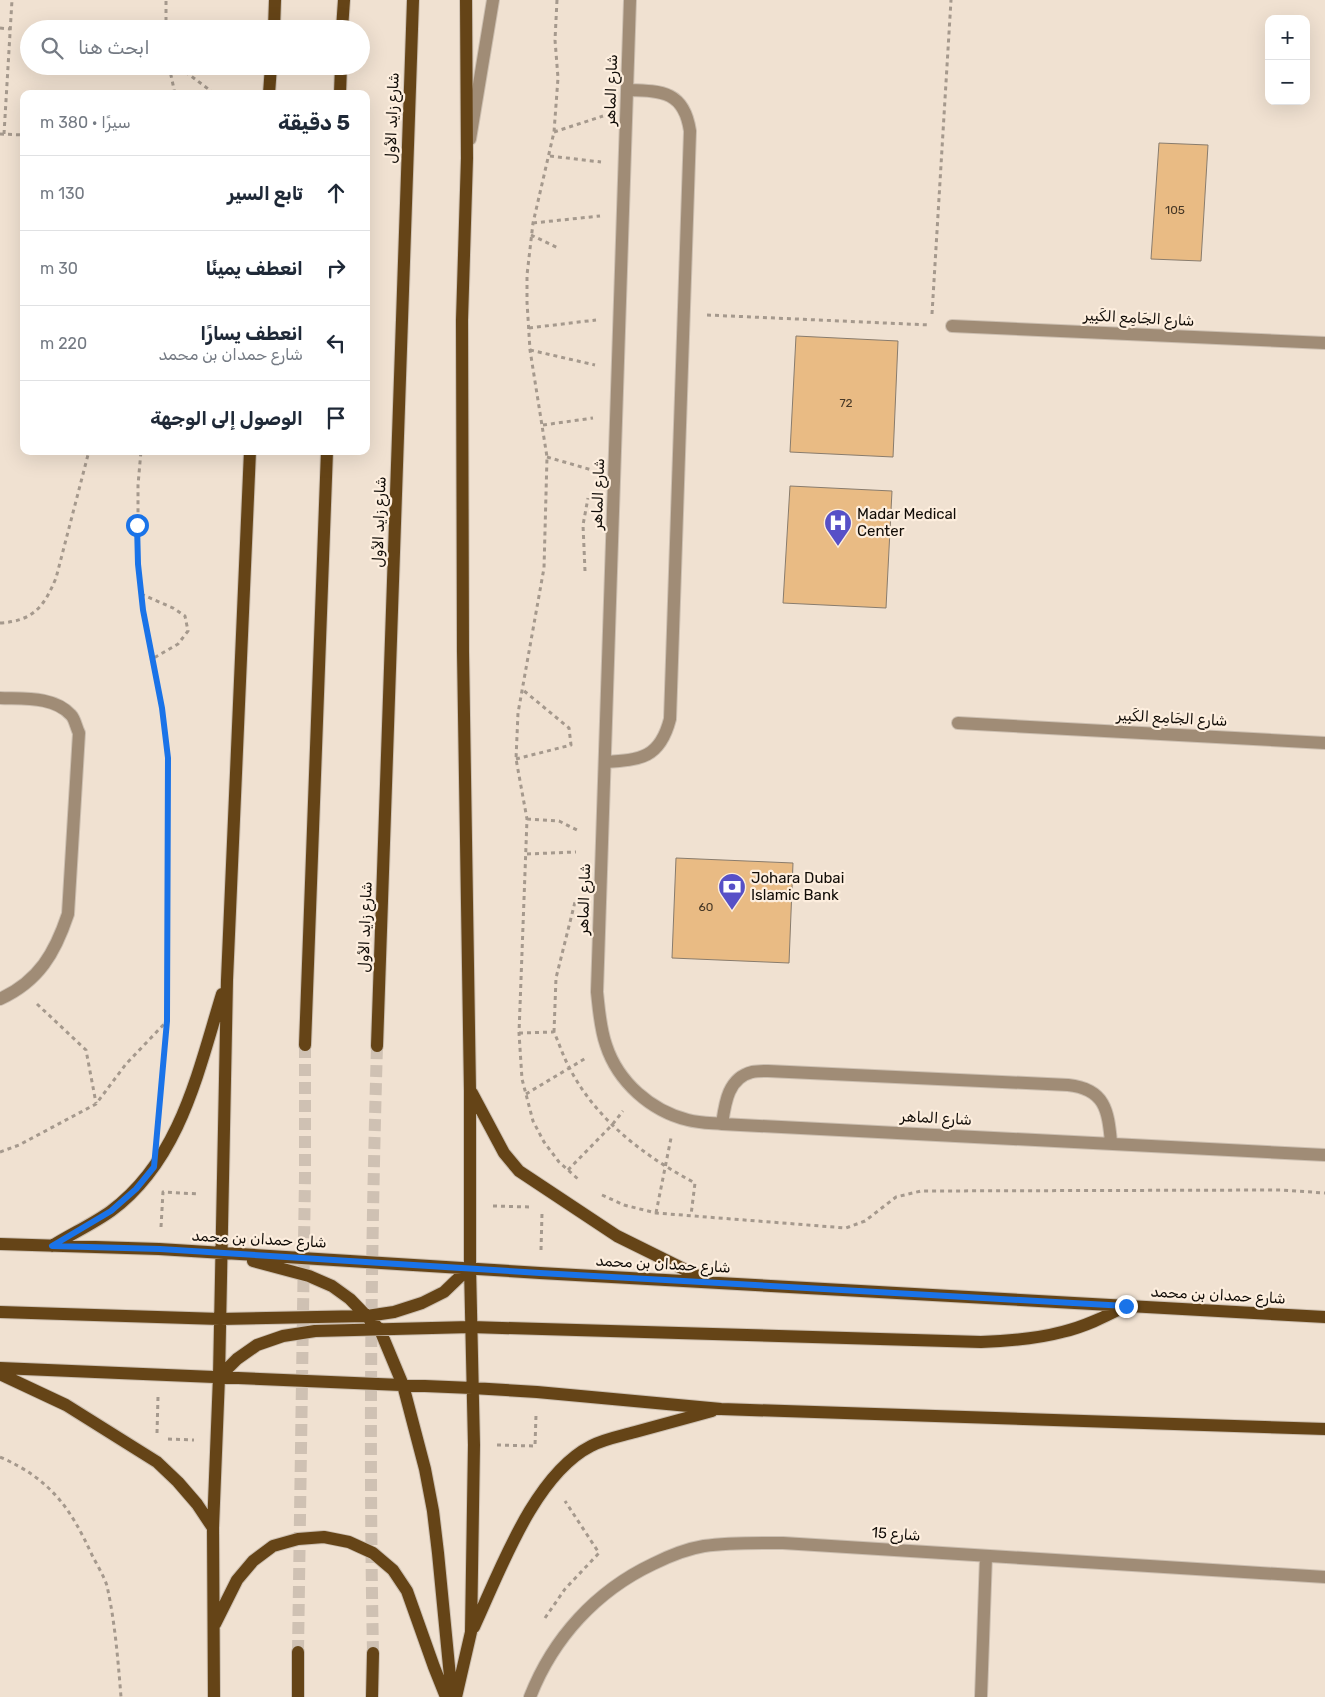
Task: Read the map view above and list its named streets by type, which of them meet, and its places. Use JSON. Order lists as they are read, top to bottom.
{
  "streets": {
    "main road": ["شارع زايد الأول", "شارع حمدان بن محمد"],
    "street": ["شارع الماهر", "شارع الجَامِع الكَبِير", "شارع 15"]
  },
  "places": {
    "hospital": ["Madar Medical Center"],
    "bank": ["Johara Dubai Islamic Bank"]
  },
  "house_numbers": ["105", "72", "60"],
  "page": {
    "map_buttons": ["+", "−"],
    "search": "ابحث هنا",
    "heading": ["5 دقيقة", "سيرًا · 380 m"],
    "list": [
      ["تابع السير", "130 m"],
      ["انعطف يمينًا", "30 m"],
      ["انعطف يسارًا", "شارع حمدان بن محمد", "220 m"],
      "الوصول إلى الوجهة"
    ]
  }
}
